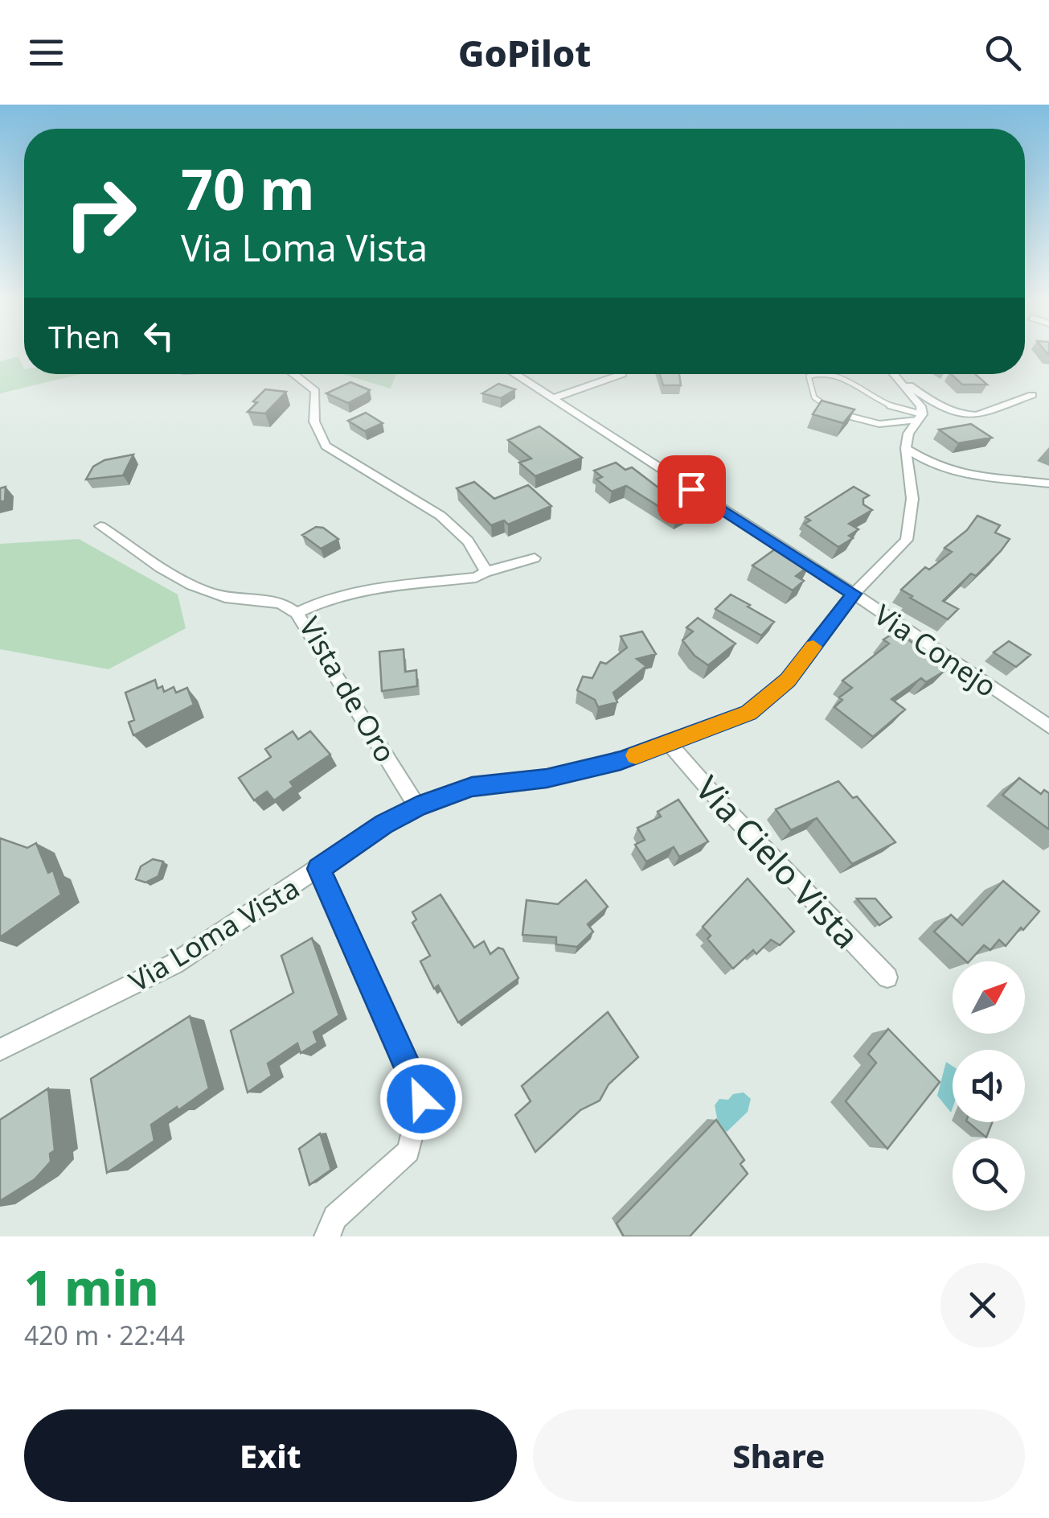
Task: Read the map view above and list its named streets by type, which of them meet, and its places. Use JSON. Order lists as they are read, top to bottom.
{
  "streets": {
    "street": [
      "Via Conejo",
      "Vista de Oro",
      "Via Cielo Vista",
      "Via Loma Vista"
    ]
  },
  "crossings": [
    ["Via Conejo", "Via Loma Vista"],
    ["Vista de Oro", "Via Loma Vista"],
    ["Via Cielo Vista", "Via Loma Vista"]
  ],
  "north": "top right",
  "page": {
    "header": "GoPilot",
    "turn": ["70 m", "Via Loma Vista"],
    "then": "Then",
    "heading": ["1 min", "420 m · 22:44"],
    "buttons": ["Exit", "Share"]
  }
}
